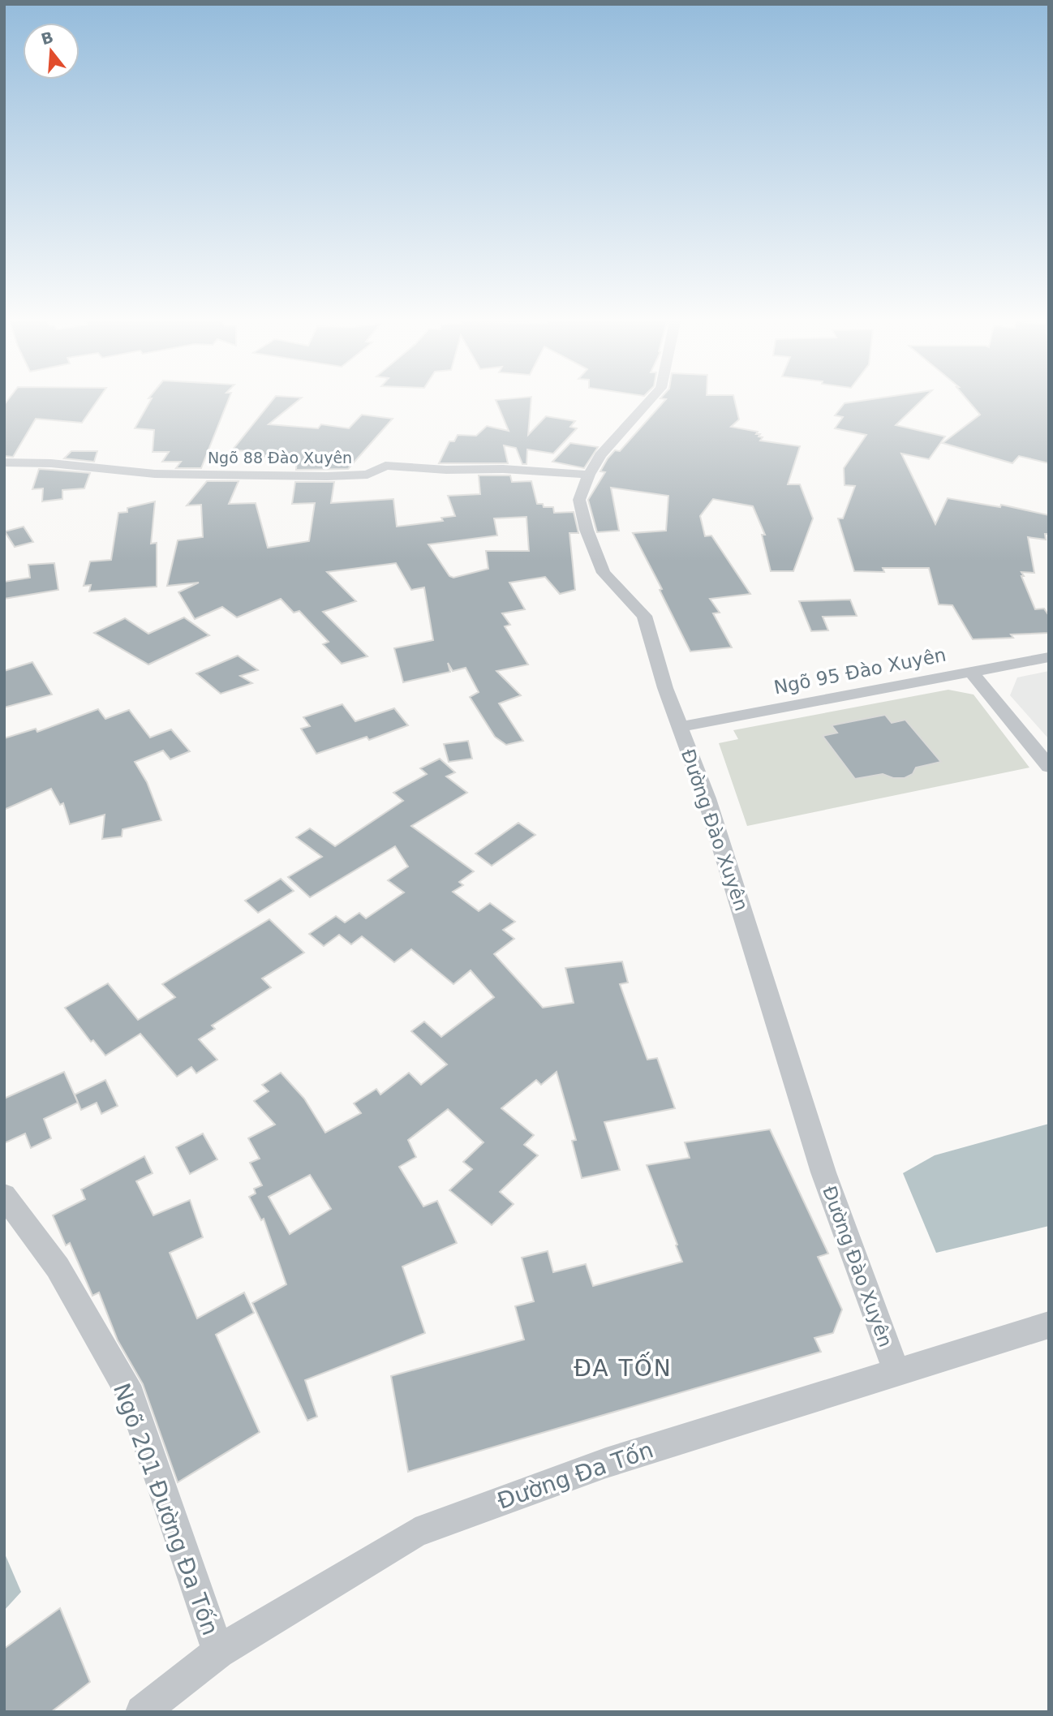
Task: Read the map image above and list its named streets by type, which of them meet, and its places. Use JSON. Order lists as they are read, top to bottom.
{
  "streets": {
    "street": [
      "Ngõ 88 Đào Xuyên",
      "Ngõ 95 Đào Xuyên",
      "Đường Đào Xuyên",
      "Đường Đa Tốn",
      "Ngõ 201 Đường Đa Tốn"
    ]
  },
  "crossings": [
    ["Ngõ 88 Đào Xuyên", "Đường Đào Xuyên"],
    ["Ngõ 95 Đào Xuyên", "Đường Đào Xuyên"],
    ["Đường Đào Xuyên", "Đường Đa Tốn"],
    ["Đường Đa Tốn", "Ngõ 201 Đường Đa Tốn"]
  ],
  "districts": ["ĐA TỐN"],
  "north": "top"
}
